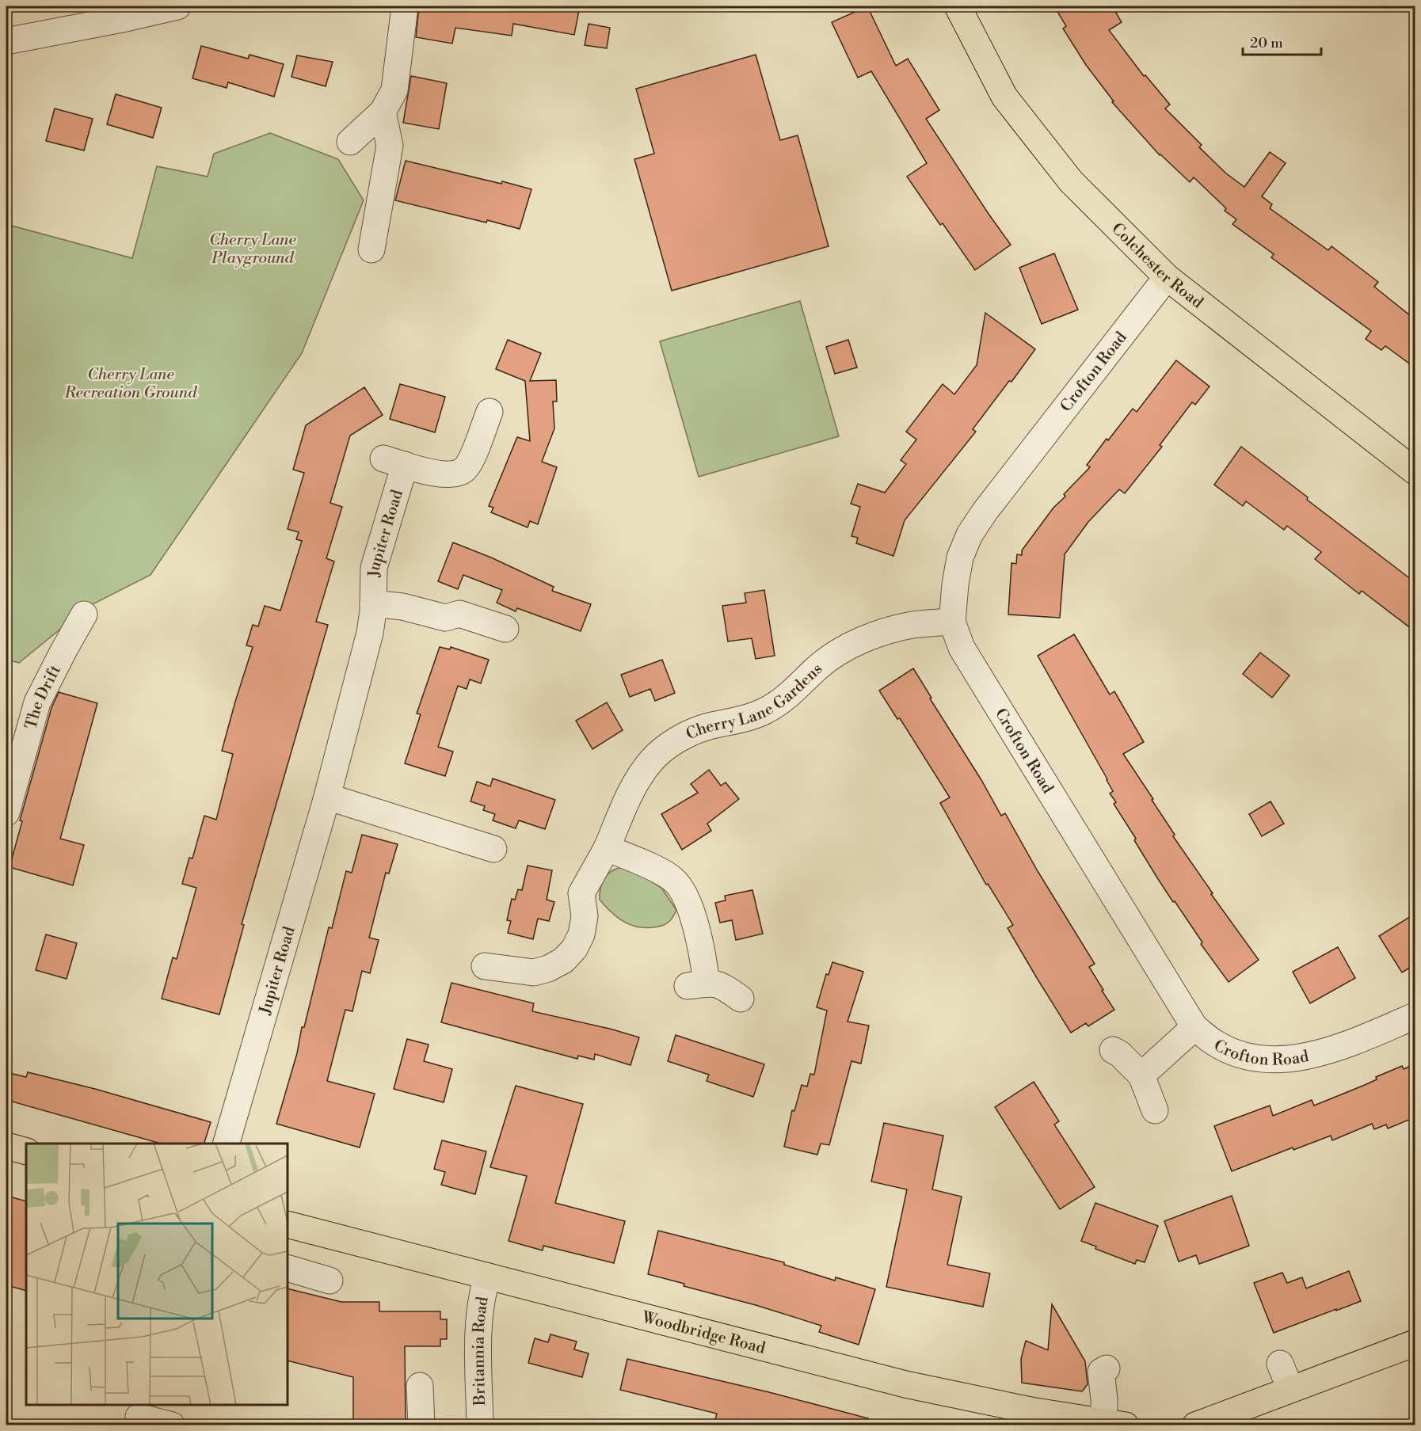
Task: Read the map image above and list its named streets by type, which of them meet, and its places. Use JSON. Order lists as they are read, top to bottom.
{
  "streets": {
    "main road": ["Colchester Road", "Woodbridge Road"],
    "street": [
      "Crofton Road",
      "Jupiter Road",
      "The Drift",
      "Cherry Lane Gardens",
      "Britannia Road"
    ]
  },
  "crossings": [
    ["Colchester Road", "Crofton Road"],
    ["Crofton Road", "Cherry Lane Gardens"],
    ["Woodbridge Road", "Britannia Road"]
  ],
  "parks": ["Cherry Lane Playground", "Cherry Lane Recreation Ground"],
  "scale_bar": "20 m"
}
